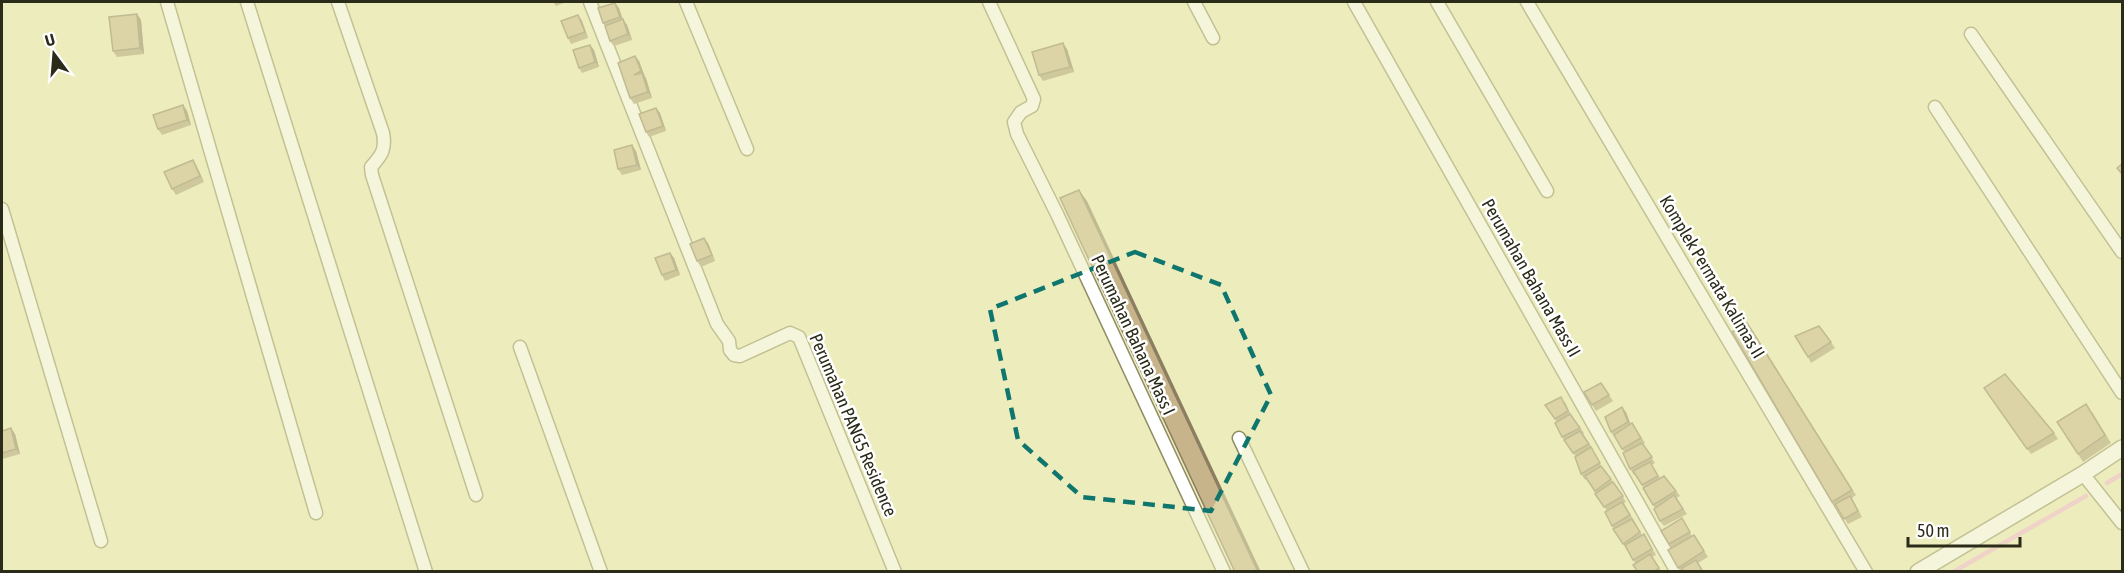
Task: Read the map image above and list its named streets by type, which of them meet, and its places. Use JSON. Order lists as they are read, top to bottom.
{
  "streets": {
    "street": [
      "Komplek Permata Kalimas II",
      "Perumahan Bahana Mass II",
      "Perumahan Bahana Mass I",
      "Perumahan PANG5 Residence"
    ]
  },
  "scale_bar": "50 m",
  "north": "top"
}
